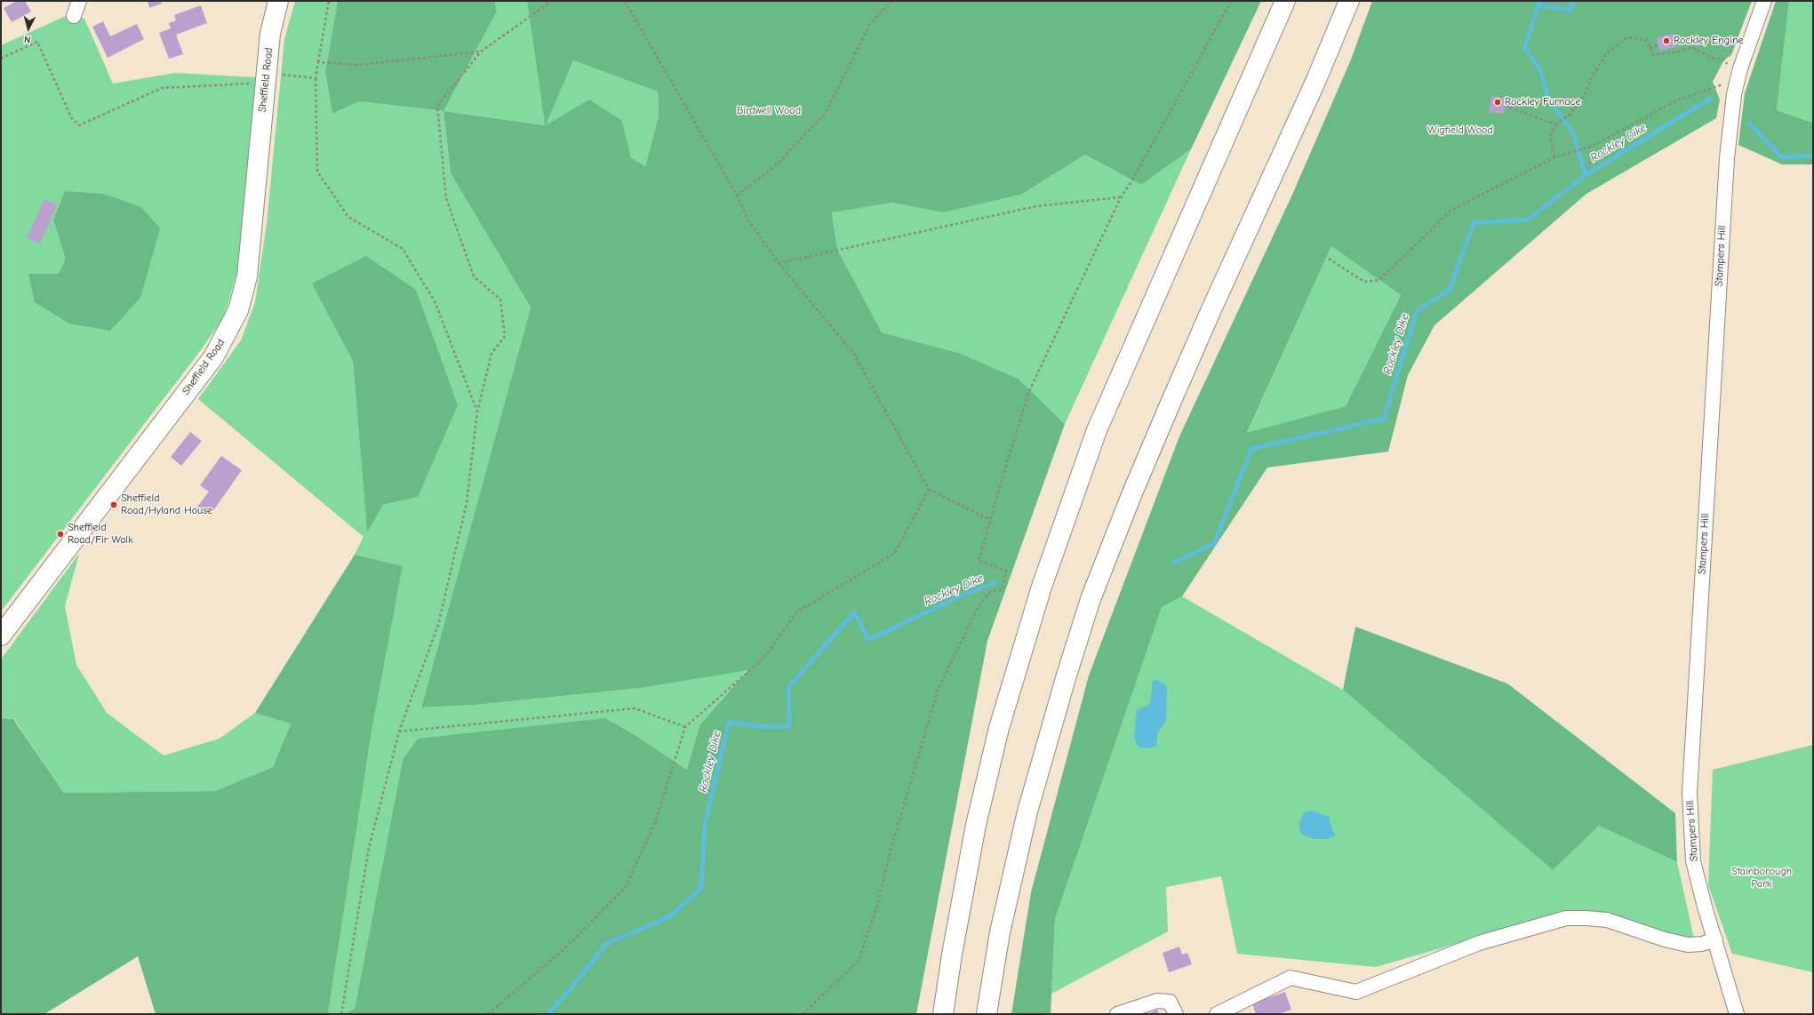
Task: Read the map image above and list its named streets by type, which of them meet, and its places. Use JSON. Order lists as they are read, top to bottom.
{
  "streets": {
    "highway": ["Sheffield Road"],
    "street": ["Stampers Hill"]
  },
  "water": ["Rockley Dike"],
  "parks": ["Birdwell Wood", "Wigfield Wood", "Stainborough Park"],
  "places": [
    "Rockley Engine",
    "Rockley Furnace",
    "Sheffield Road/Hyland House",
    "Sheffield Road/Fir Walk"
  ],
  "north": "bottom"
}
